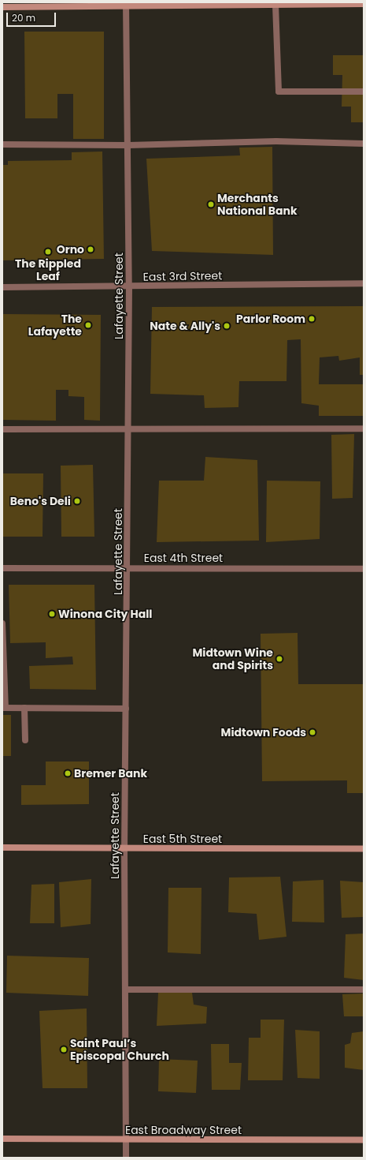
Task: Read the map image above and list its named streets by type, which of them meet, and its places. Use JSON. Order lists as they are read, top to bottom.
{
  "streets": {
    "street": [
      "East 3rd Street",
      "Lafayette Street",
      "East 4th Street",
      "East 5th Street",
      "East Broadway Street"
    ]
  },
  "crossings": [
    ["East 3rd Street", "Lafayette Street"],
    ["Lafayette Street", "East 4th Street"],
    ["Lafayette Street", "East 5th Street"],
    ["Lafayette Street", "East Broadway Street"]
  ],
  "places": [
    "Merchants National Bank",
    "Orno",
    "The Rippled Leaf",
    "Parlor Room",
    "The Lafayette",
    "Nate & Ally's",
    "Beno's Deli",
    "Winona City Hall",
    "Midtown Wine and Spirits",
    "Midtown Foods",
    "Bremer Bank",
    "Saint Paul’s Episcopal Church"
  ],
  "scale_bar": "20 m"
}
